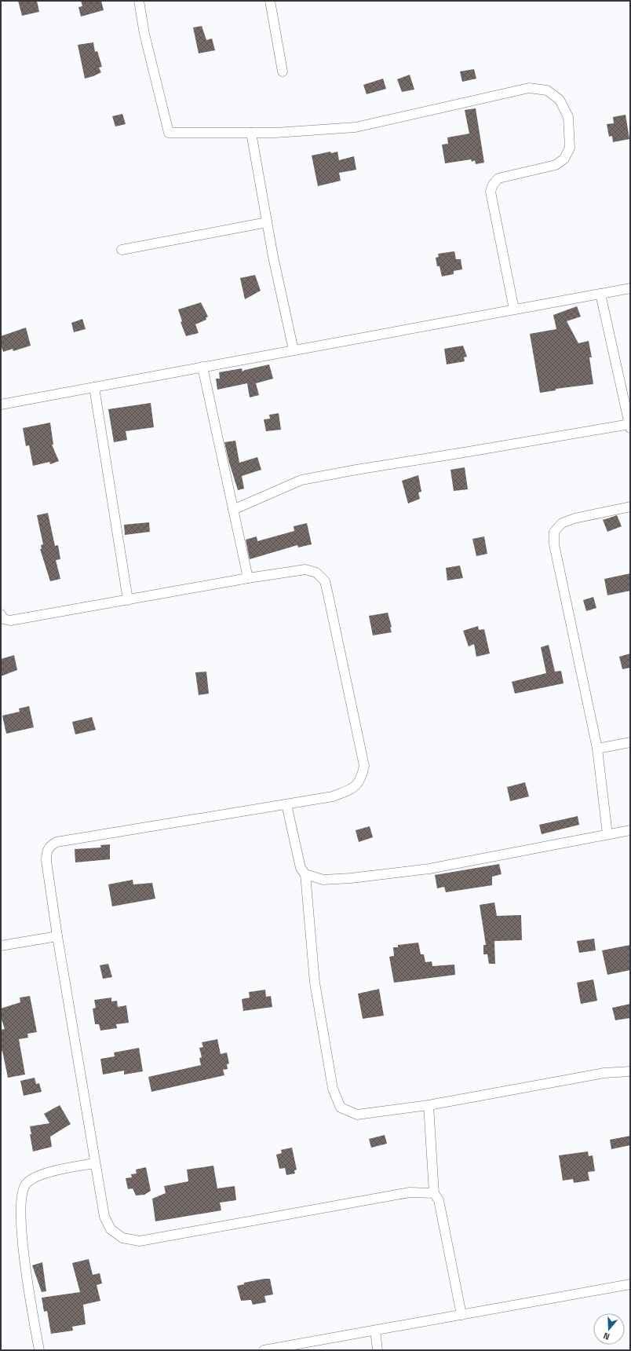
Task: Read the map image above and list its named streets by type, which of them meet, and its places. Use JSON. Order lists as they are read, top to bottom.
{
  "north": "bottom"
}
